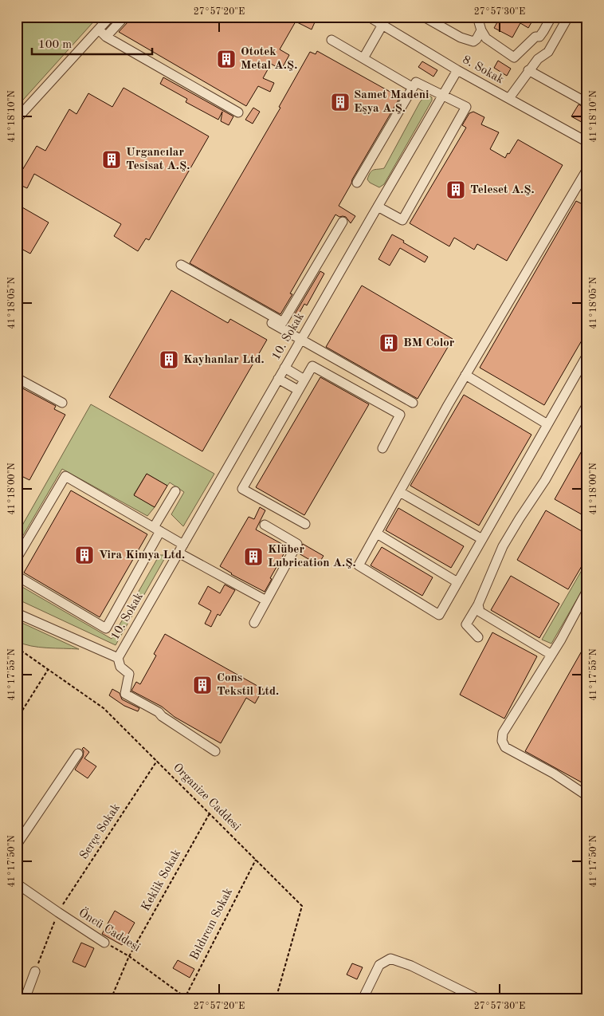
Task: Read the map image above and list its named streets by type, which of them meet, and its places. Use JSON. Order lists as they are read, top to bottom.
{
  "streets": {
    "street": ["8. Sokak", "10. Sokak", "Öncü Caddesi"],
    "path": [
      "Organize Caddesi",
      "Serçe Sokak",
      "Keklik Sokak",
      "Bıldırcın Sokak"
    ]
  },
  "crossings": [
    ["8. Sokak", "10. Sokak"],
    ["Organize Caddesi", "Serçe Sokak"],
    ["Organize Caddesi", "Keklik Sokak"],
    ["Organize Caddesi", "Bıldırcın Sokak"],
    ["Serçe Sokak", "Öncü Caddesi"],
    ["Keklik Sokak", "Öncü Caddesi"],
    ["Bıldırcın Sokak", "Öncü Caddesi"]
  ],
  "places": {
    "building": [
      "Ototek Metal A.Ş.",
      "Samet Madeni Eşya A.Ş.",
      "Urgancılar Tesisat A.Ş.",
      "Teleset A.Ş.",
      "BM Color",
      "Kayhanlar Ltd.",
      "Vira Kimya Ltd.",
      "Klüber Lubrication A.Ş.",
      "Cons Tekstil Ltd."
    ]
  },
  "scale_bar": "100 m",
  "coordinates": [
    "27°57'20\"E",
    "27°57'30\"E",
    "41°18'10\"N",
    "41°18'05\"N",
    "41°18'00\"N",
    "41°17'55\"N",
    "41°17'50\"N"
  ]
}
